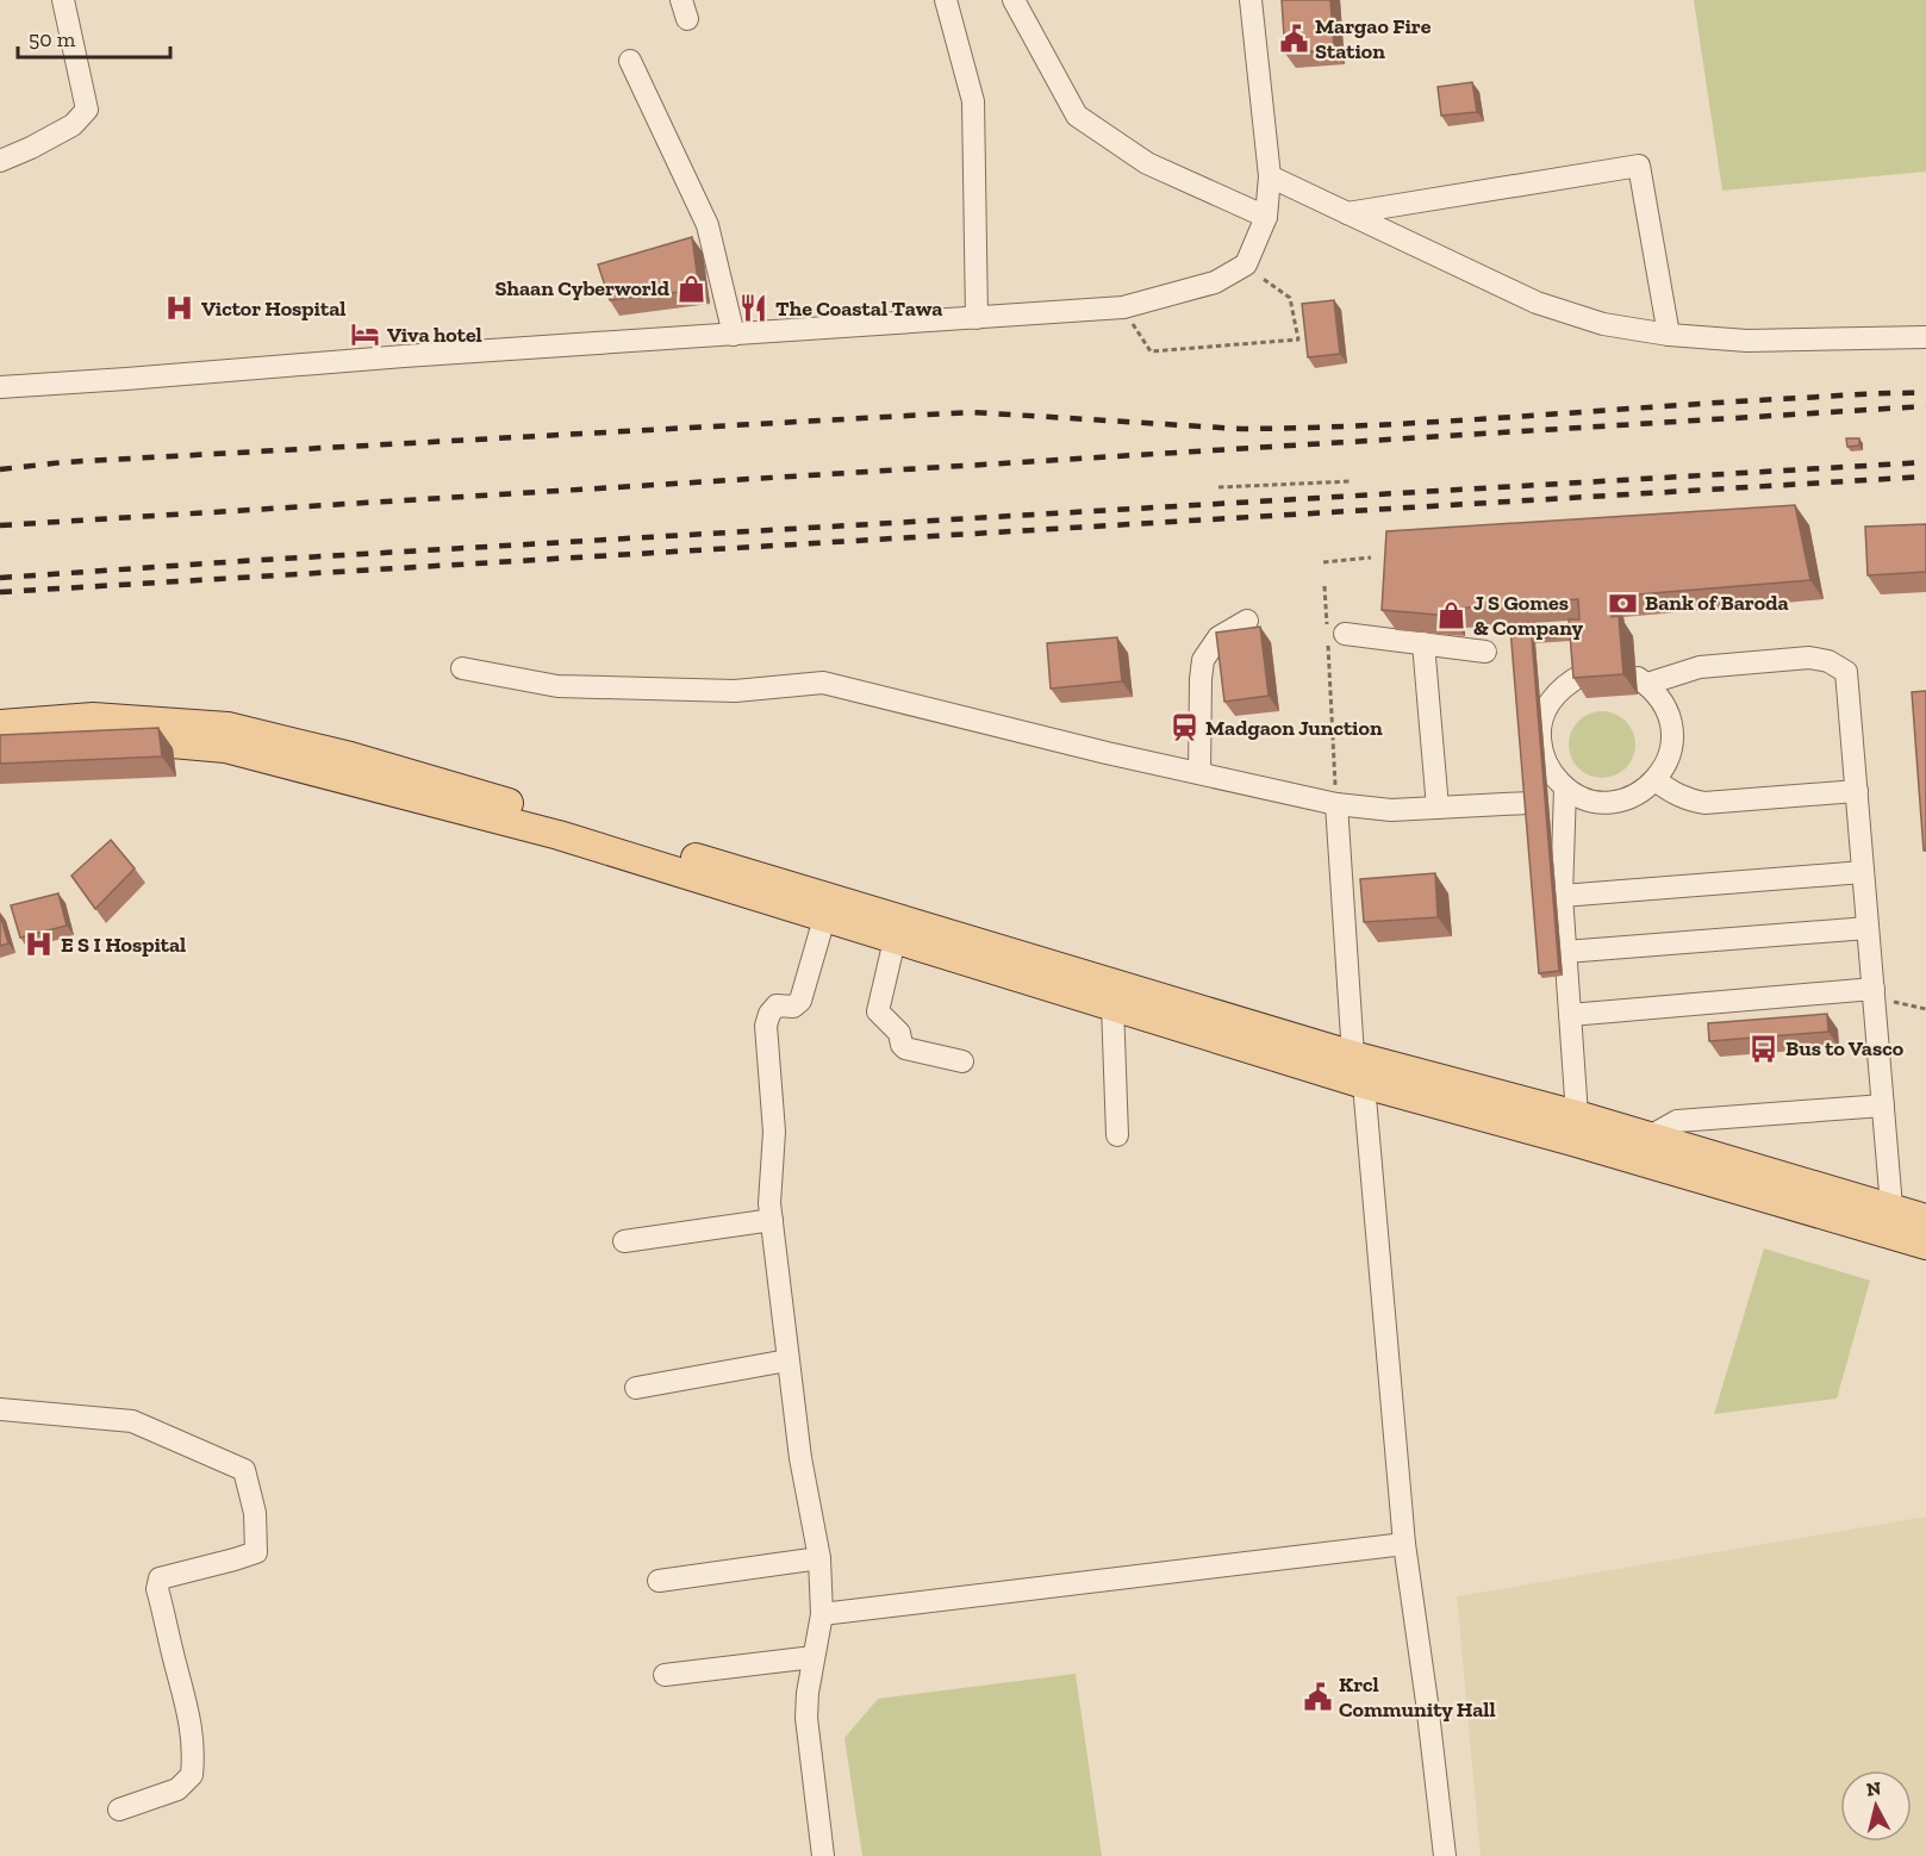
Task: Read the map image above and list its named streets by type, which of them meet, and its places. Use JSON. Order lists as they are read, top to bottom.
{
  "places": {
    "public building": ["Margao Fire Station", "Krcl Community Hall"],
    "shop": ["Shaan Cyberworld", "J S Gomes & Company"],
    "hospital": ["Victor Hospital", "E S I Hospital"],
    "restaurant": ["The Coastal Tawa"],
    "hotel": ["Viva hotel"],
    "bank": ["Bank of Baroda"],
    "station": ["Madgaon Junction"],
    "bus stop": ["Bus to Vasco"]
  },
  "scale_bar": "50 m",
  "north": "top"
}
